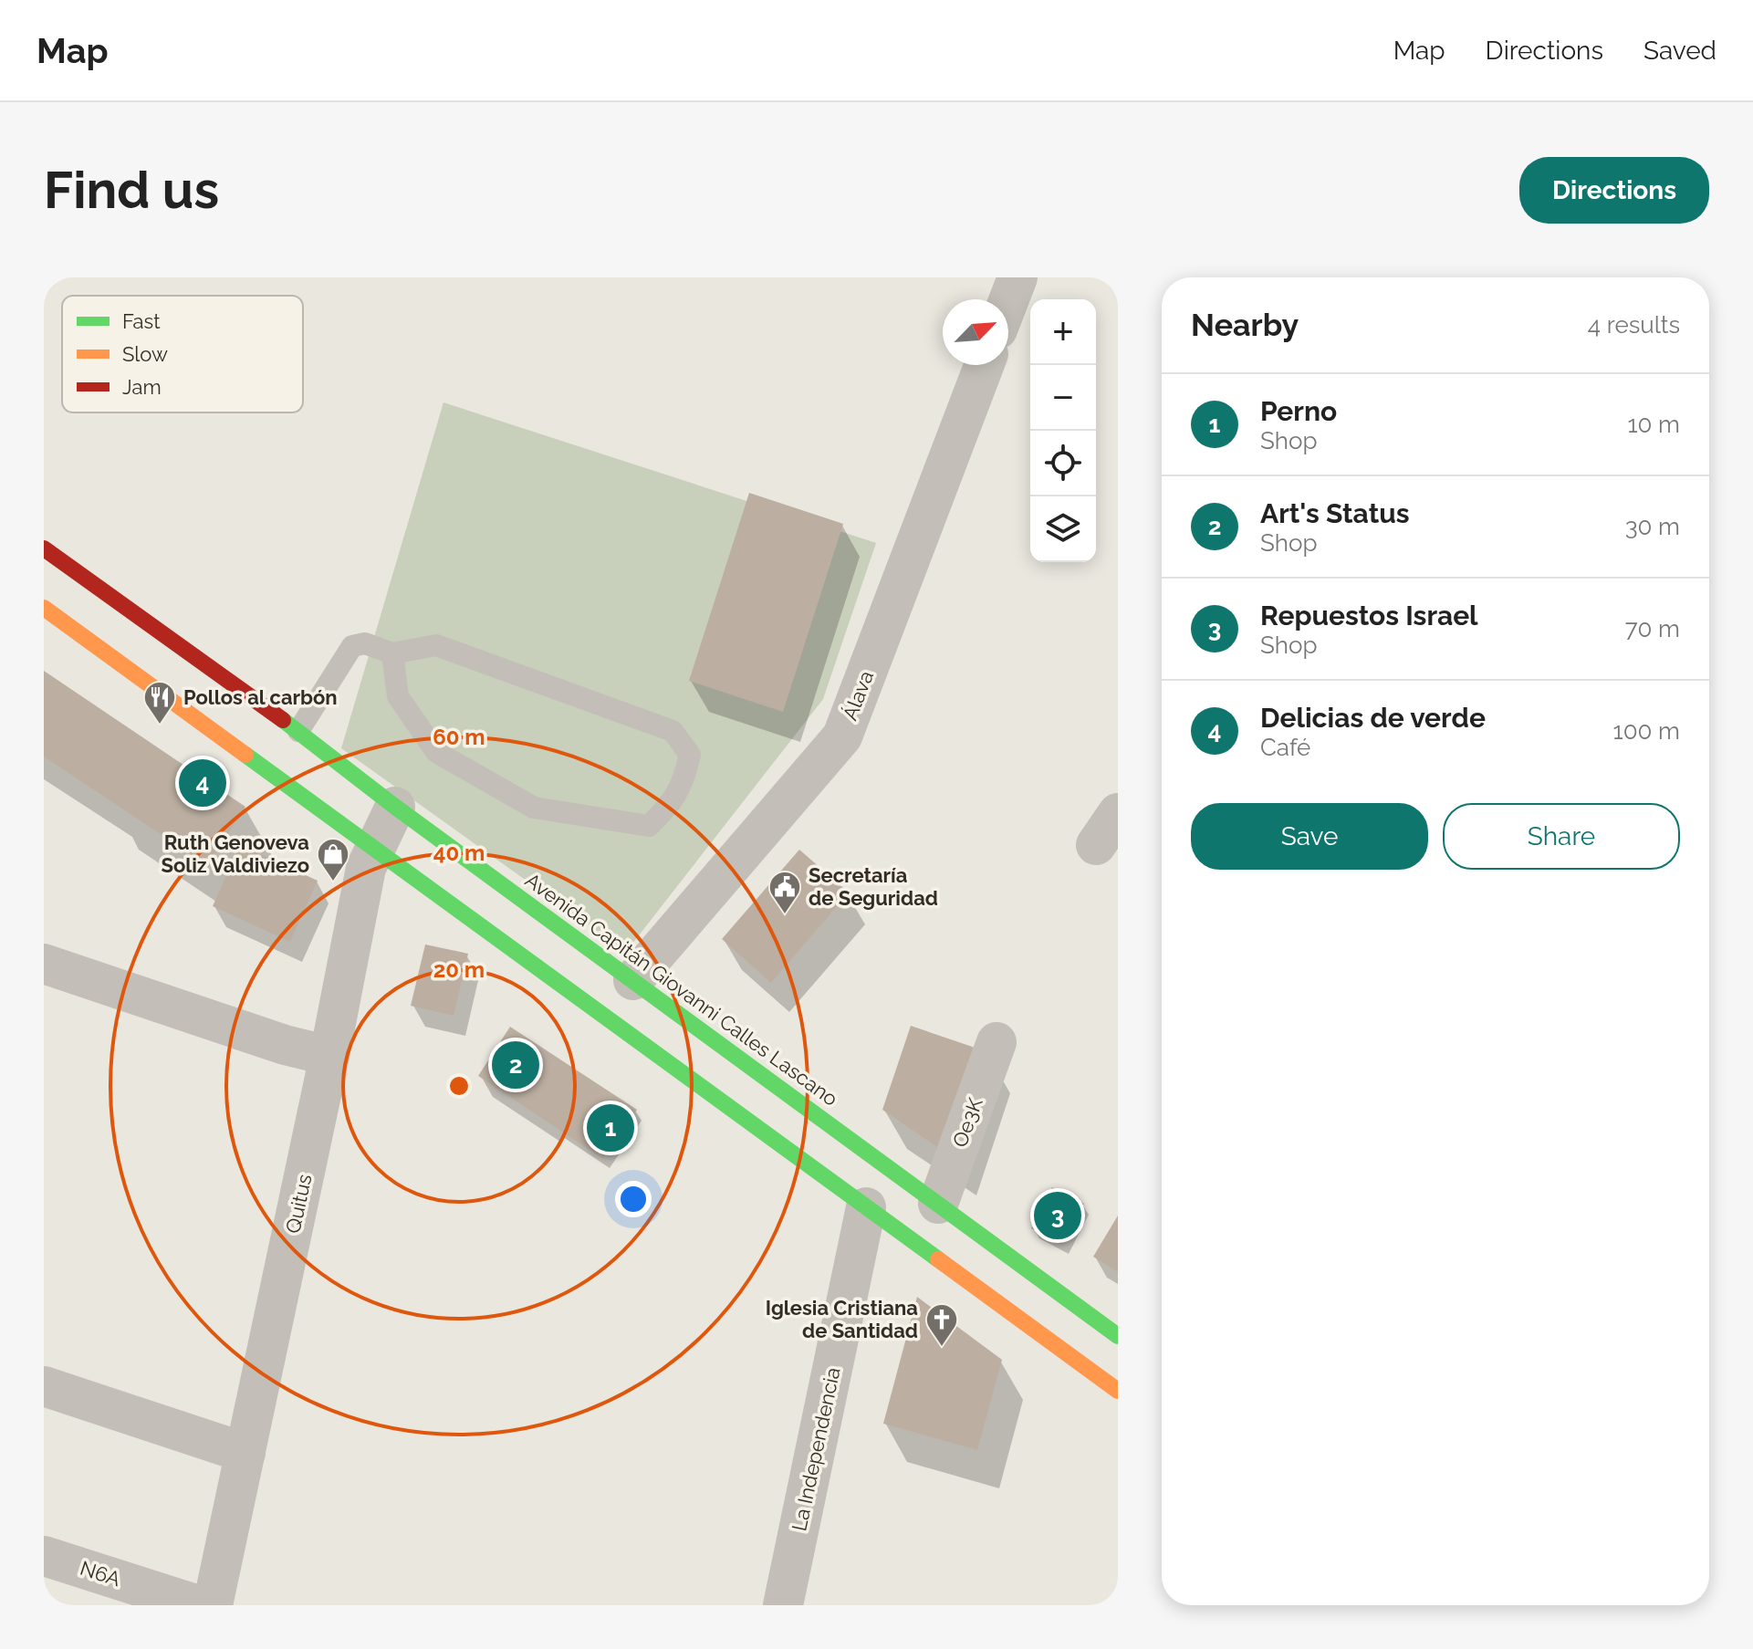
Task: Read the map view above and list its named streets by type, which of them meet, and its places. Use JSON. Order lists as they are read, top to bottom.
{
  "streets": {
    "main road": ["Avenida Capitán Giovanni Calles Lascano"],
    "street": [
      "Álava",
      "Oe3K",
      "Quitus",
      "La Independencia",
      "N6A"
    ]
  },
  "crossings": [
    ["Álava", "Avenida Capitán Giovanni Calles Lascano"],
    ["Avenida Capitán Giovanni Calles Lascano", "Oe3K"],
    ["Avenida Capitán Giovanni Calles Lascano", "Quitus"]
  ],
  "places": {
    "restaurant": ["Pollos al carbón"],
    "shop": ["Ruth Genoveva Soliz Valdiviezo"],
    "public building": ["Secretaría de Seguridad"],
    "church": ["Iglesia Cristiana de Santidad"]
  },
  "legend": ["Fast", "Slow", "Jam"],
  "north": "top right",
  "page": {
    "header": "Map",
    "nav": ["Map", "Directions", "Saved"],
    "buttons": [
      "Directions",
      ["Save", "Share"]
    ],
    "title": "Find us",
    "heading": ["Nearby", "4 results"],
    "map_buttons": ["+", "−"],
    "list": [
      {
        "mark": "1",
        "name": "Perno",
        "note": "Shop",
        "value": "10 m"
      },
      {
        "mark": "2",
        "name": "Art's Status",
        "note": "Shop",
        "value": "30 m"
      },
      {
        "mark": "3",
        "name": "Repuestos Israel",
        "note": "Shop",
        "value": "70 m"
      },
      {
        "mark": "4",
        "name": "Delicias de verde",
        "note": "Café",
        "value": "100 m"
      }
    ],
    "pins": [
      "4",
      "2",
      "1",
      "3"
    ]
  },
  "rings": ["60 m", "40 m", "20 m"]
}
